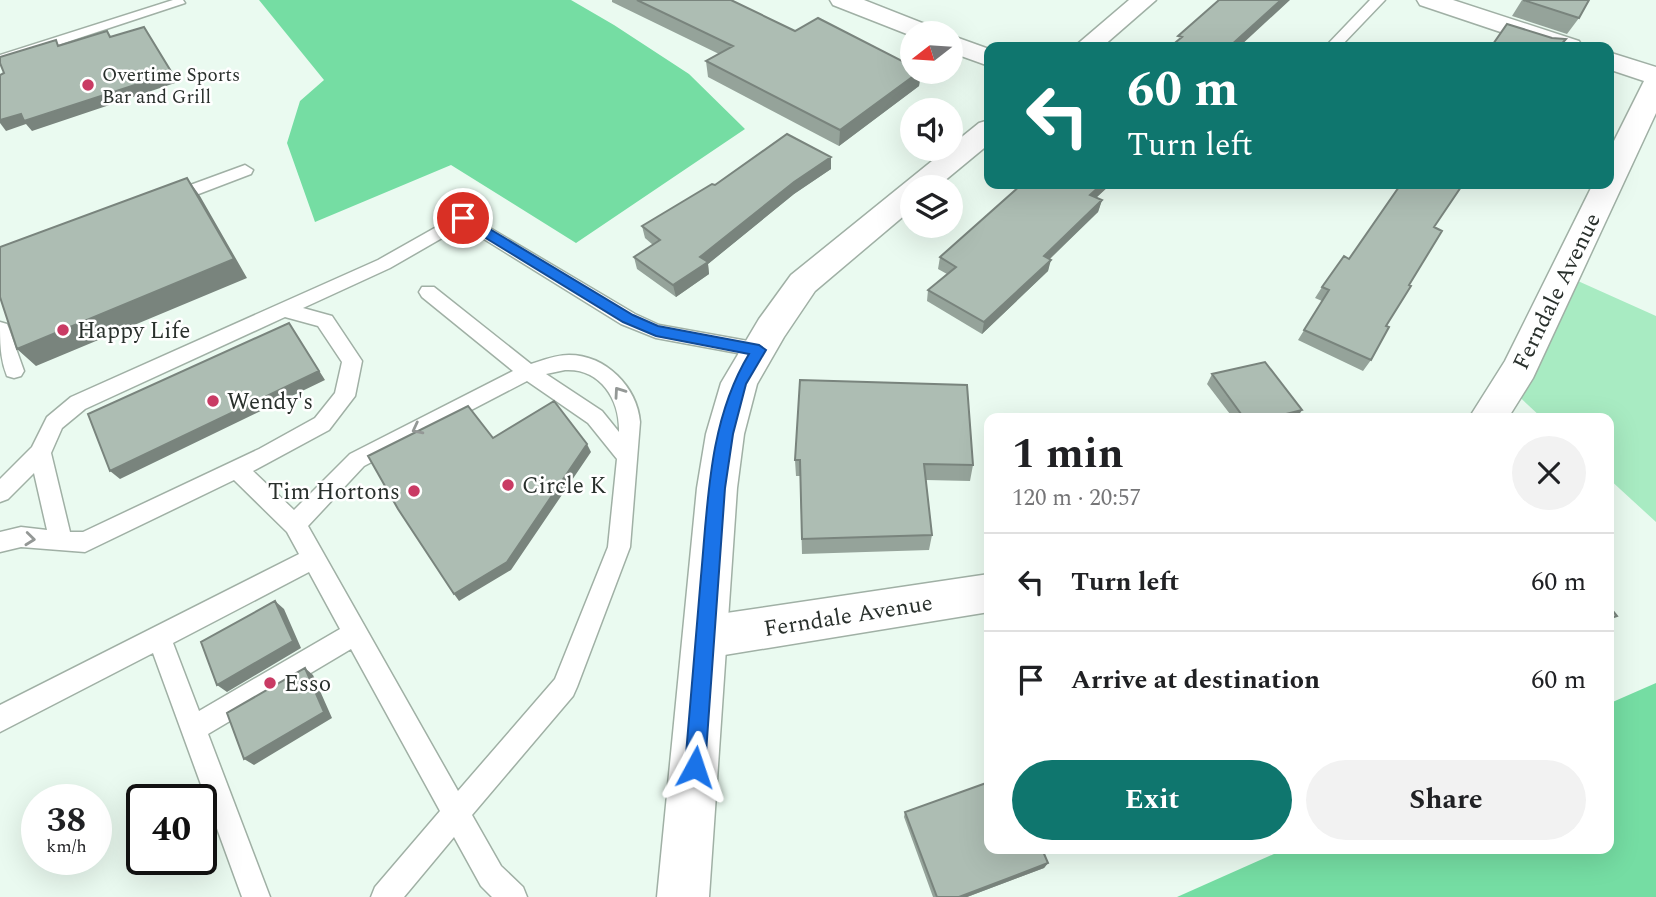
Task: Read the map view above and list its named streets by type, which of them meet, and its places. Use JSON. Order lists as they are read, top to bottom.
{
  "streets": {
    "street": ["Ferndale Avenue"]
  },
  "places": [
    "Overtime Sports Bar and Grill",
    "Happy Life",
    "Wendy's",
    "Circle K",
    "Tim Hortons",
    "Esso"
  ],
  "north": "left",
  "page": {
    "turn": ["60 m", "Turn left"],
    "heading": ["1 min", "120 m · 20:57"],
    "list": [
      {
        "name": "Turn left",
        "value": "60 m"
      },
      {
        "name": "Arrive at destination",
        "value": "60 m"
      }
    ],
    "buttons": ["Exit", "Share"],
    "speed": "38 km/h",
    "limit": "40"
  }
}
